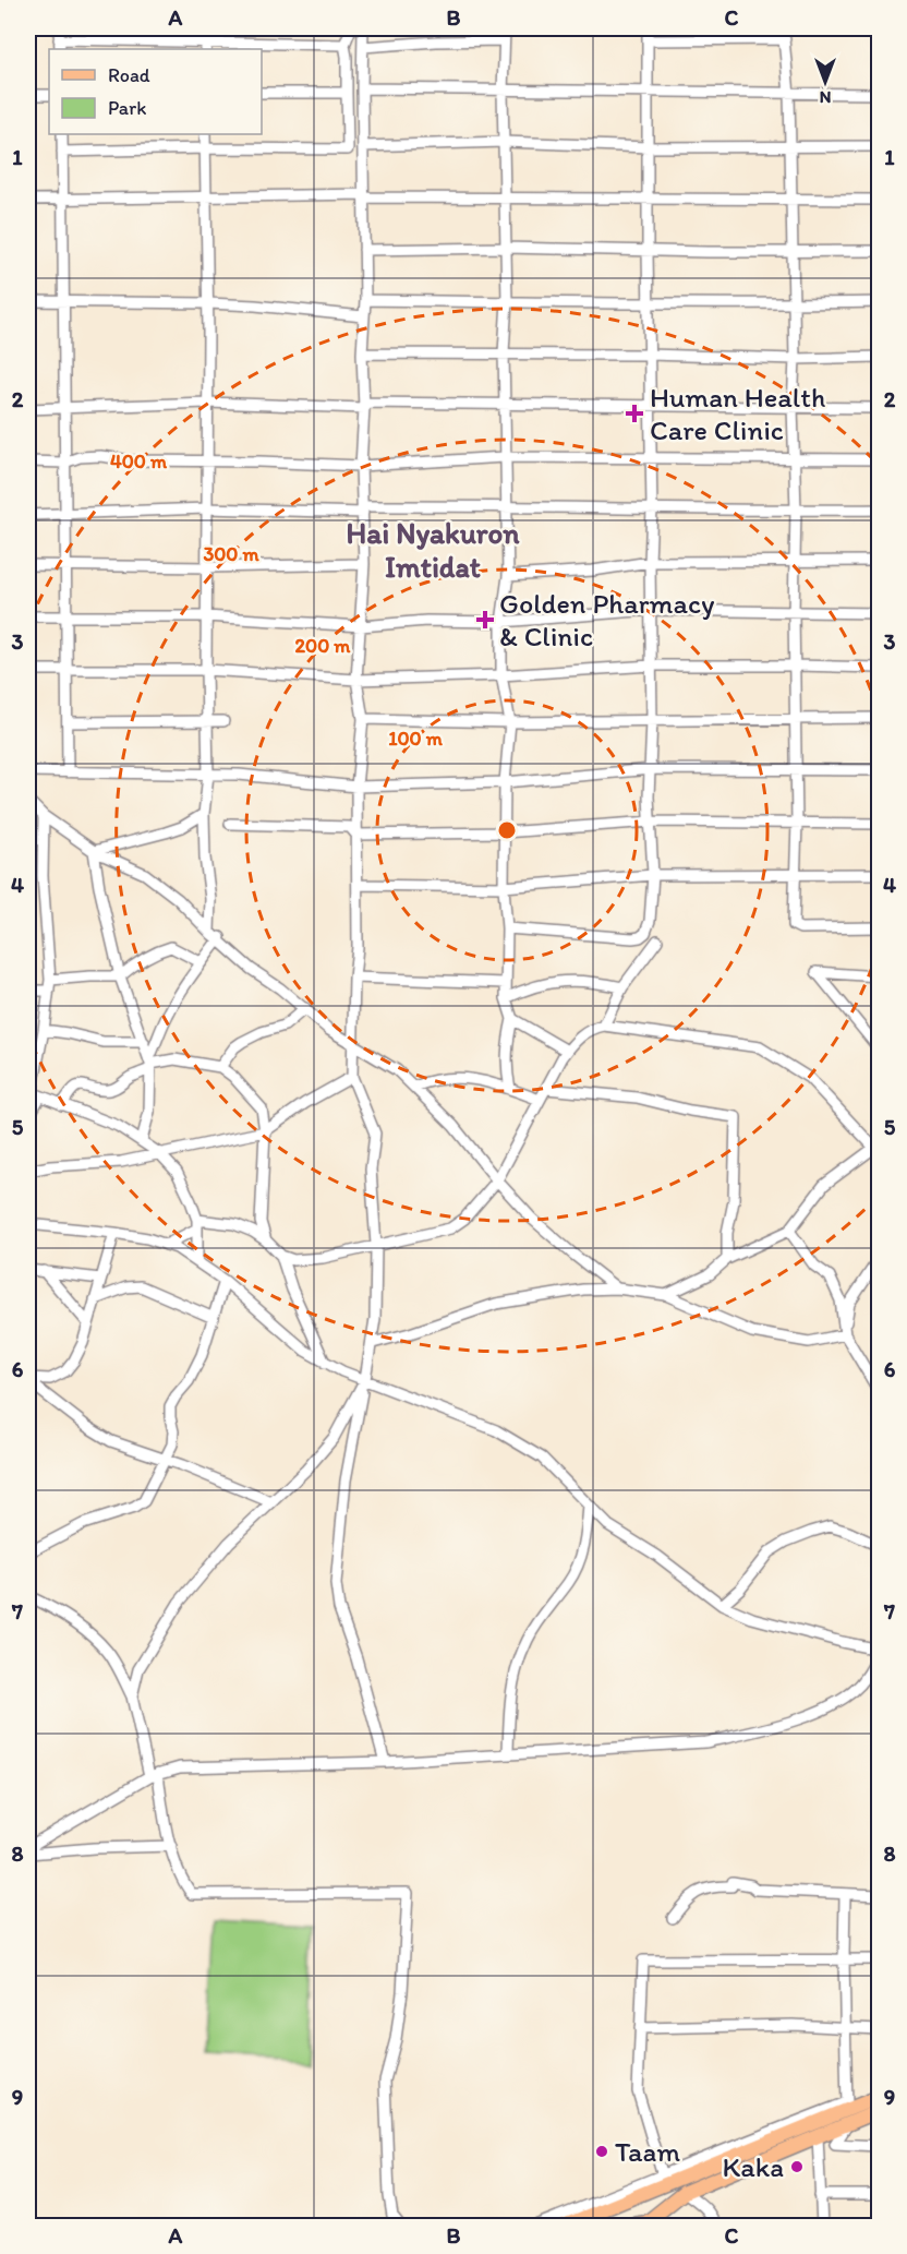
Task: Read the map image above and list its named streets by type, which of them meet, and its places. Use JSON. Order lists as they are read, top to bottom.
{
  "districts": ["Hai Nyakuron Imtidat"],
  "places": {
    "health": ["Human Health Care Clinic", "Golden Pharmacy & Clinic"],
    "other": ["Taam", "Kaka"]
  },
  "legend": ["Road", "Park"],
  "north": "bottom",
  "grid": {
    "columns": ["A", "B", "C"],
    "rows": [
      "1",
      "2",
      "3",
      "4",
      "5",
      "6",
      "7",
      "8",
      "9"
    ]
  },
  "rings": [
    "400 m",
    "300 m",
    "200 m",
    "100 m"
  ]
}
